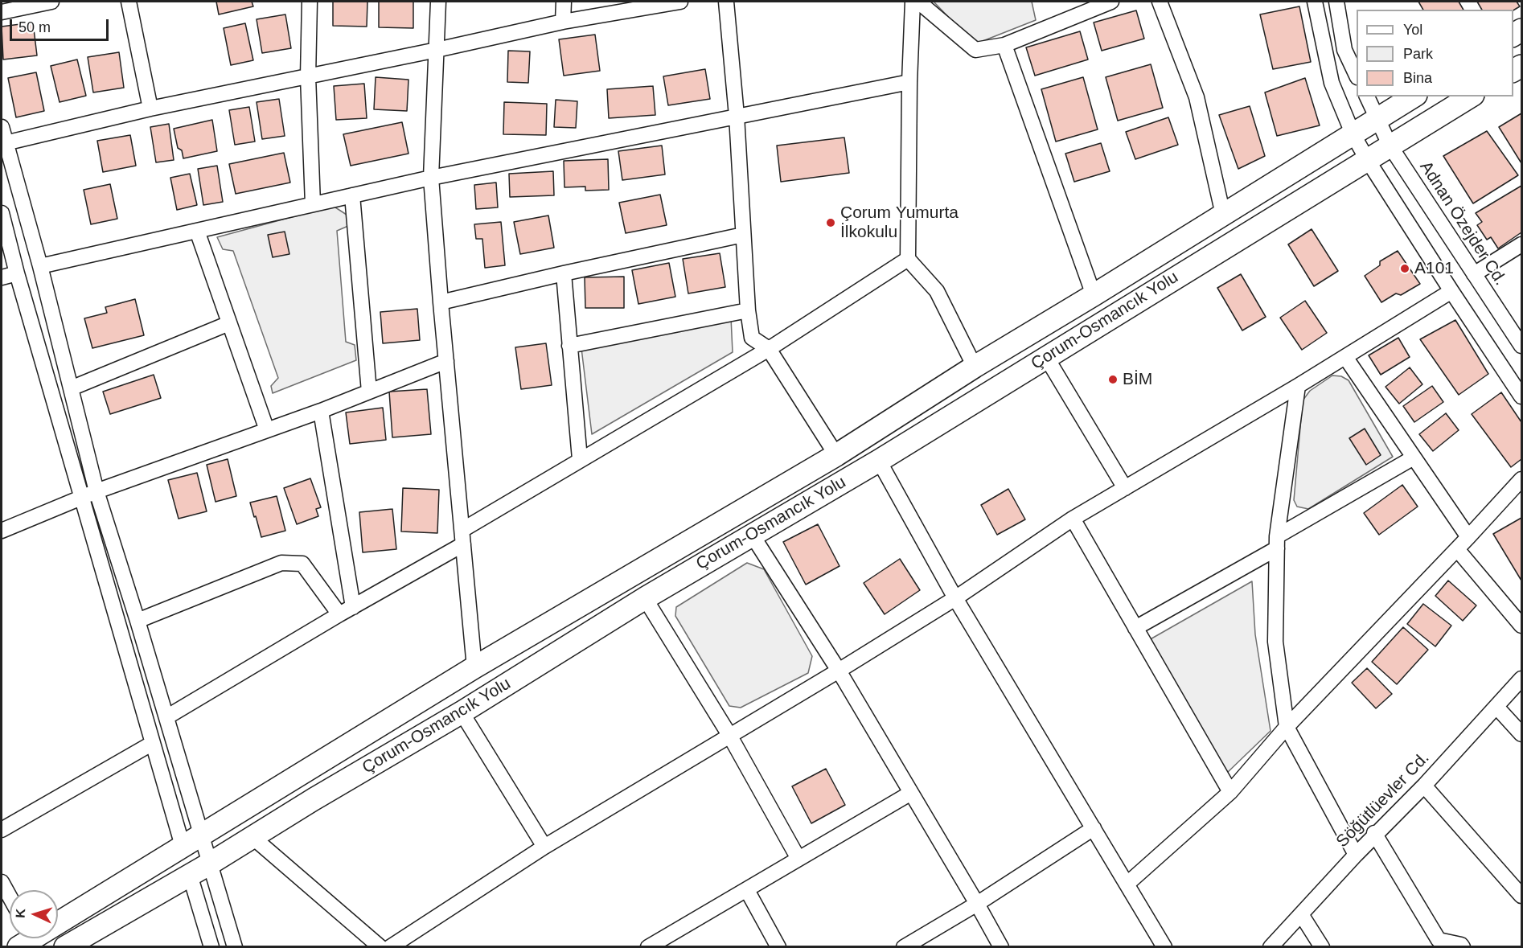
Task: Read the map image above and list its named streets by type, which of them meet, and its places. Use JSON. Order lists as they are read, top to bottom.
{
  "streets": {
    "highway": ["Çorum-Osmancık Yolu"],
    "street": ["Adnan Özejder Cd.", "Söğütlüevler Cd."]
  },
  "crossings": [
    ["Adnan Özejder Cd.", "Çorum-Osmancık Yolu"]
  ],
  "places": ["Çorum Yumurta İlkokulu", "A101", "BİM"],
  "legend": ["Yol", "Park", "Bina"],
  "scale_bar": "50 m",
  "north": "left"
}
